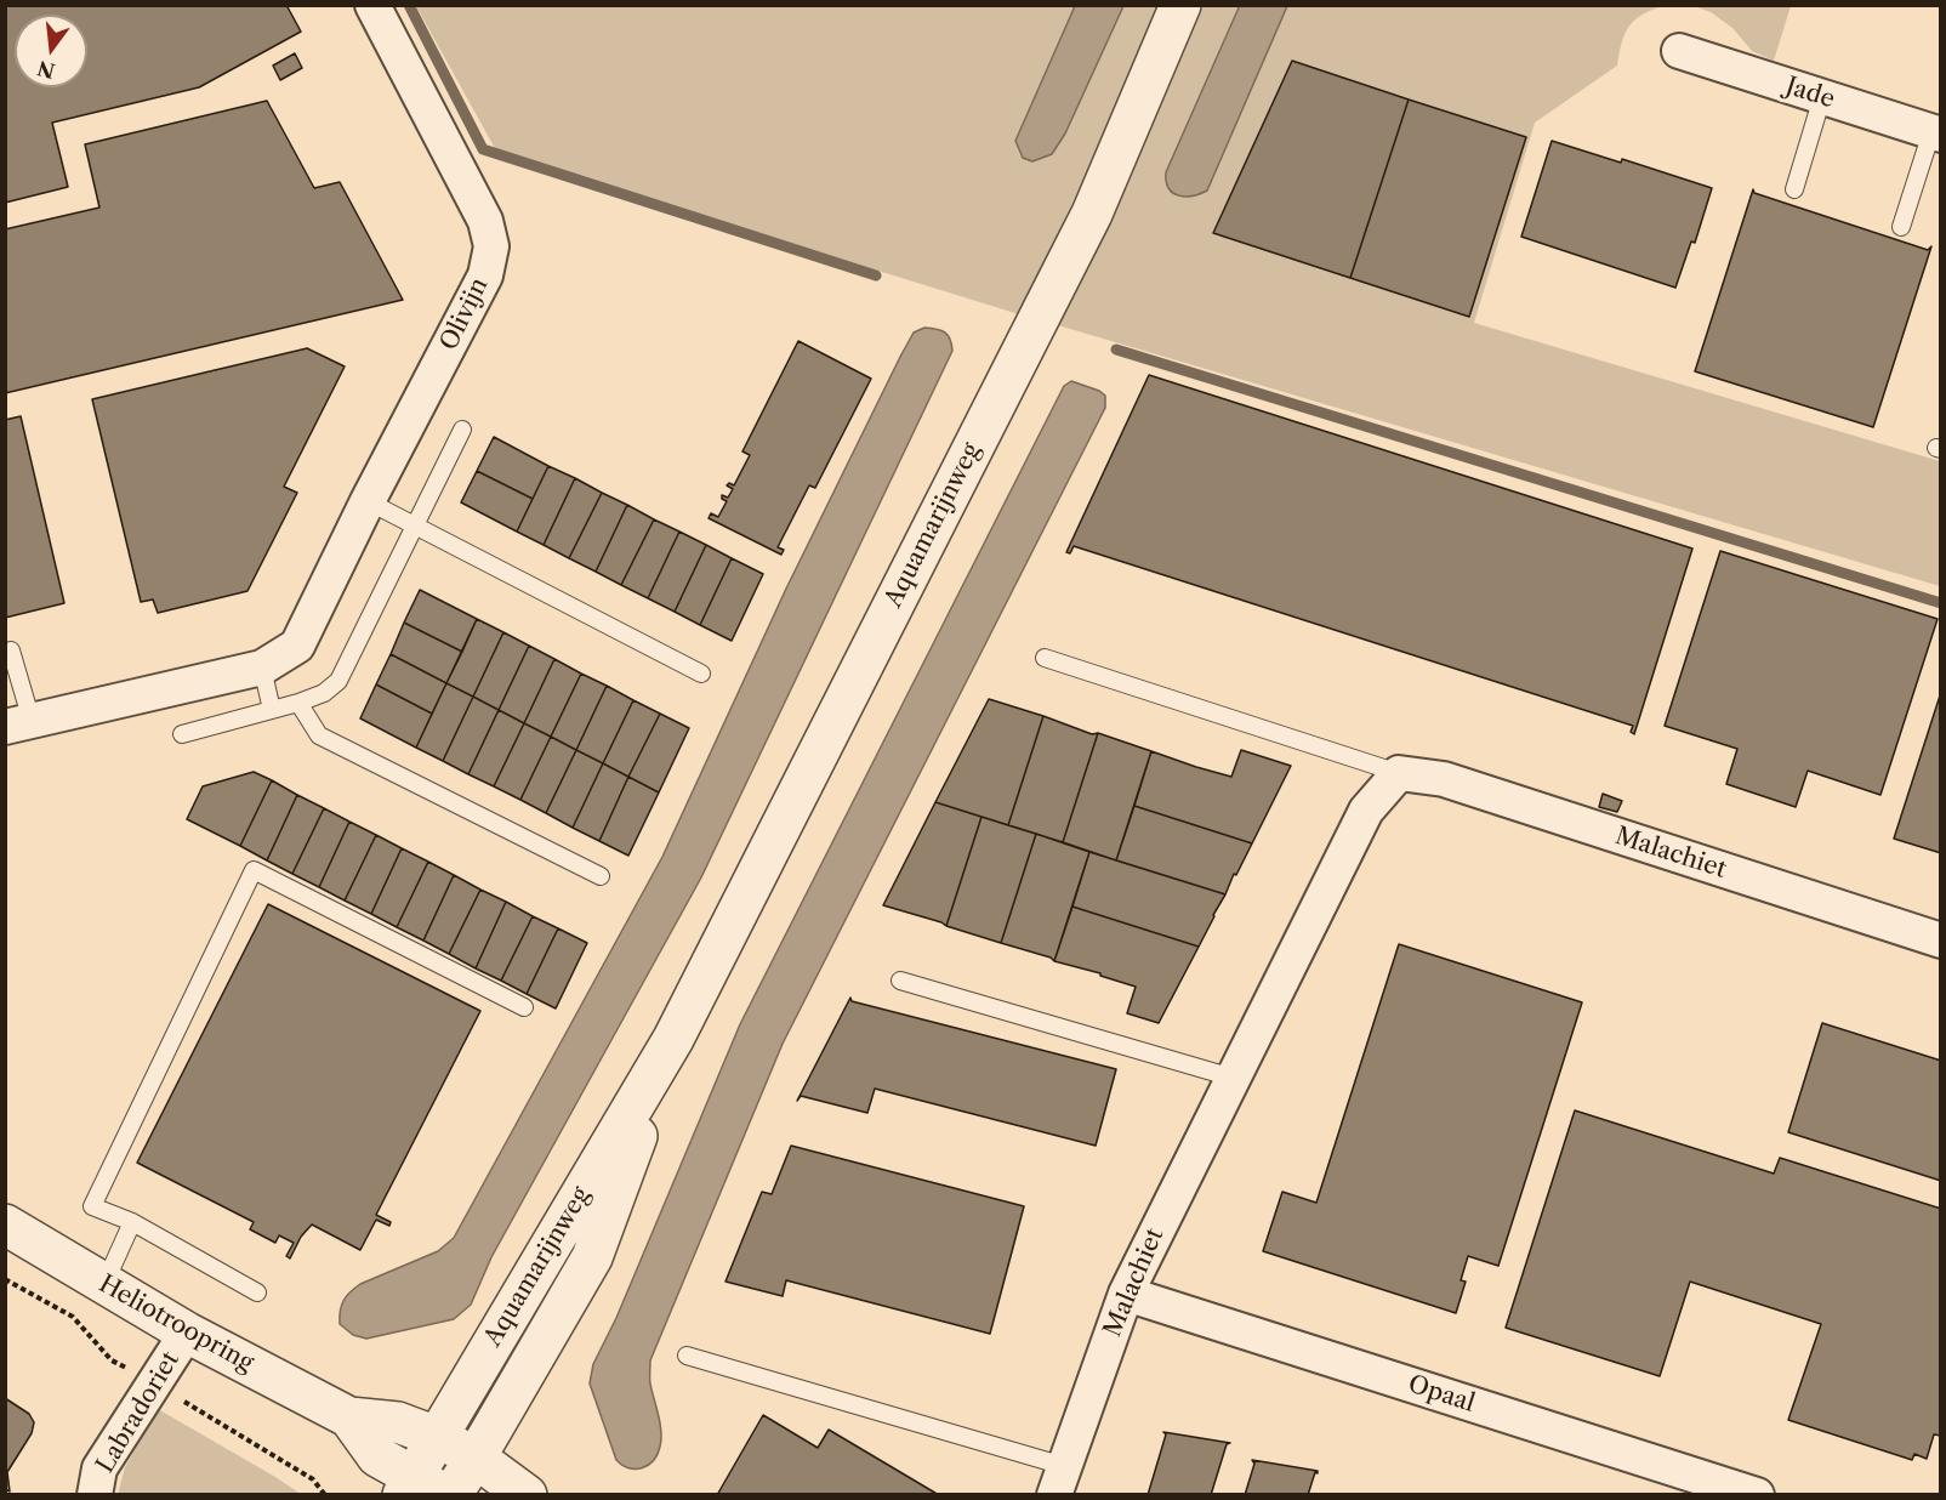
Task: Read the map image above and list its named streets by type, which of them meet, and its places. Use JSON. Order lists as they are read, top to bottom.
{
  "streets": {
    "street": [
      "Jade",
      "Olivijn",
      "Aquamarijnweg",
      "Malachiet",
      "Heliotroopring",
      "Opaal",
      "Labradoriet"
    ]
  },
  "crossings": [
    ["Aquamarijnweg", "Heliotroopring"],
    ["Malachiet", "Opaal"],
    ["Heliotroopring", "Labradoriet"]
  ],
  "north": "bottom"
}
